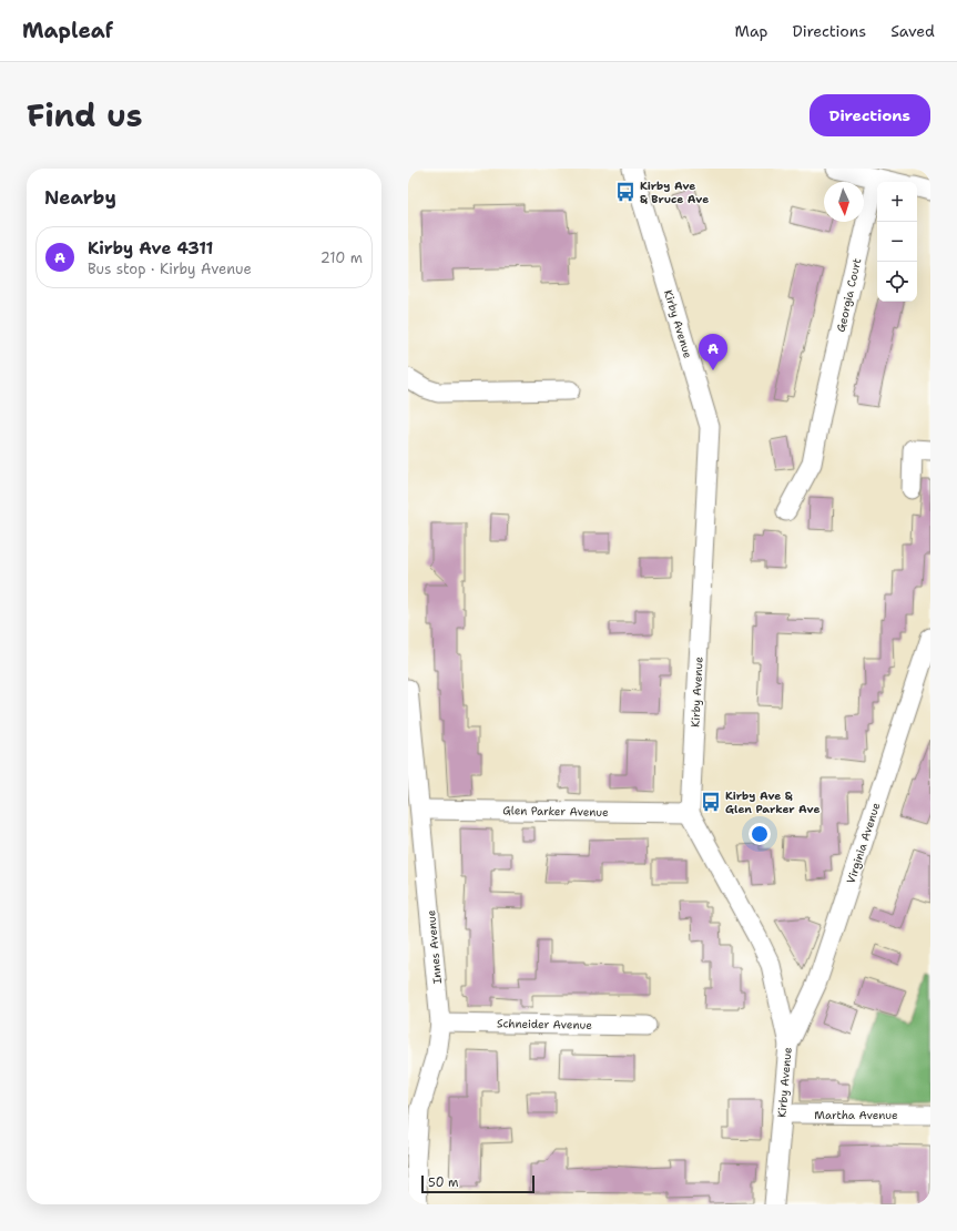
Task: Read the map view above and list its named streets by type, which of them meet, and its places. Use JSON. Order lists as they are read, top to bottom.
{
  "streets": {
    "street": [
      "Georgia Court",
      "Kirby Avenue",
      "Glen Parker Avenue",
      "Virginia Avenue",
      "Innes Avenue",
      "Schneider Avenue",
      "Martha Avenue"
    ]
  },
  "crossings": [
    ["Kirby Avenue", "Glen Parker Avenue"],
    ["Kirby Avenue", "Virginia Avenue"],
    ["Kirby Avenue", "Martha Avenue"],
    ["Glen Parker Avenue", "Innes Avenue"],
    ["Innes Avenue", "Schneider Avenue"]
  ],
  "places": {
    "bus stop": ["Kirby Ave & Bruce Ave", "Kirby Ave & Glen Parker Ave"]
  },
  "scale_bar": "50 m",
  "north": "bottom",
  "page": {
    "header": "Mapleaf",
    "nav": ["Map", "Directions", "Saved"],
    "title": "Find us",
    "buttons": "Directions",
    "heading": "Nearby",
    "map_buttons": ["+", "−"],
    "list": [
      {
        "mark": "A",
        "name": "Kirby Ave 4311",
        "note": "Bus stop · Kirby Avenue",
        "value": "210 m"
      }
    ],
    "pins": "A",
    "scale": "50 m"
  }
}
